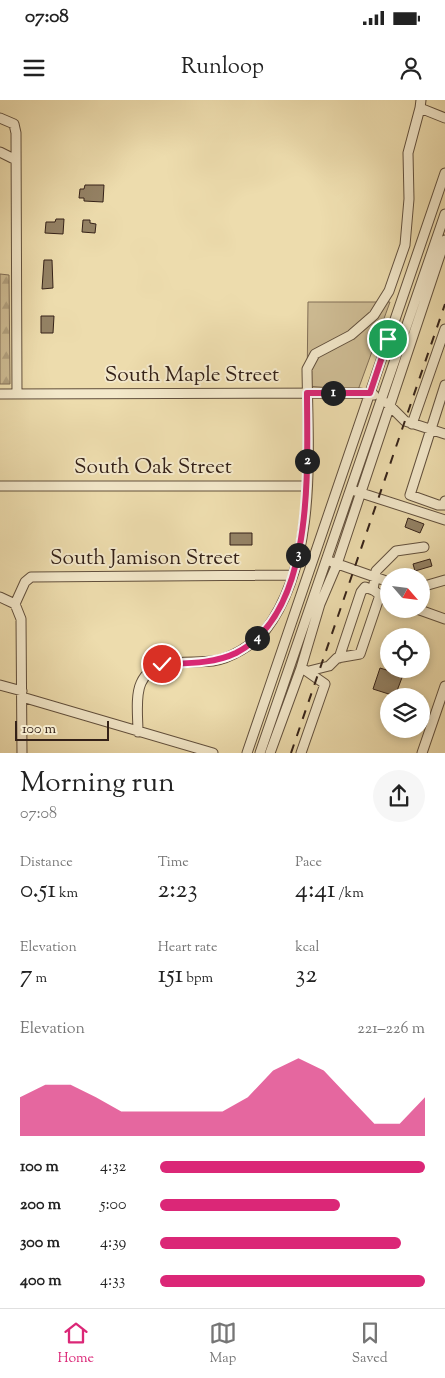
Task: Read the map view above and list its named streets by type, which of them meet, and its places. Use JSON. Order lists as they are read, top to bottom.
{
  "streets": {
    "street": ["South Maple Street", "South Oak Street", "South Jamison Street"]
  },
  "scale_bar": "100 m",
  "north": "bottom right",
  "page": {
    "status": "07:08",
    "header": "Runloop",
    "pins": [
      "1",
      "2",
      "3",
      "4"
    ],
    "scale": "100 m",
    "heading": ["Morning run", "07:08"],
    "stats": [
      ["Distance", "0.51 km"],
      ["Time", "2:23"],
      ["Pace", "4:41 /km"],
      ["Elevation", "7 m"],
      ["Heart rate", "151 bpm"],
      ["kcal", "32"]
    ],
    "chart": ["Elevation", "221–226 m"],
    "list": [
      {
        "name": "100 m",
        "note": "4:32"
      },
      {
        "name": "200 m",
        "note": "5:00"
      },
      {
        "name": "300 m",
        "note": "4:39"
      },
      {
        "name": "400 m",
        "note": "4:33"
      }
    ],
    "tabs": ["Home", "Map", "Saved"]
  }
}
